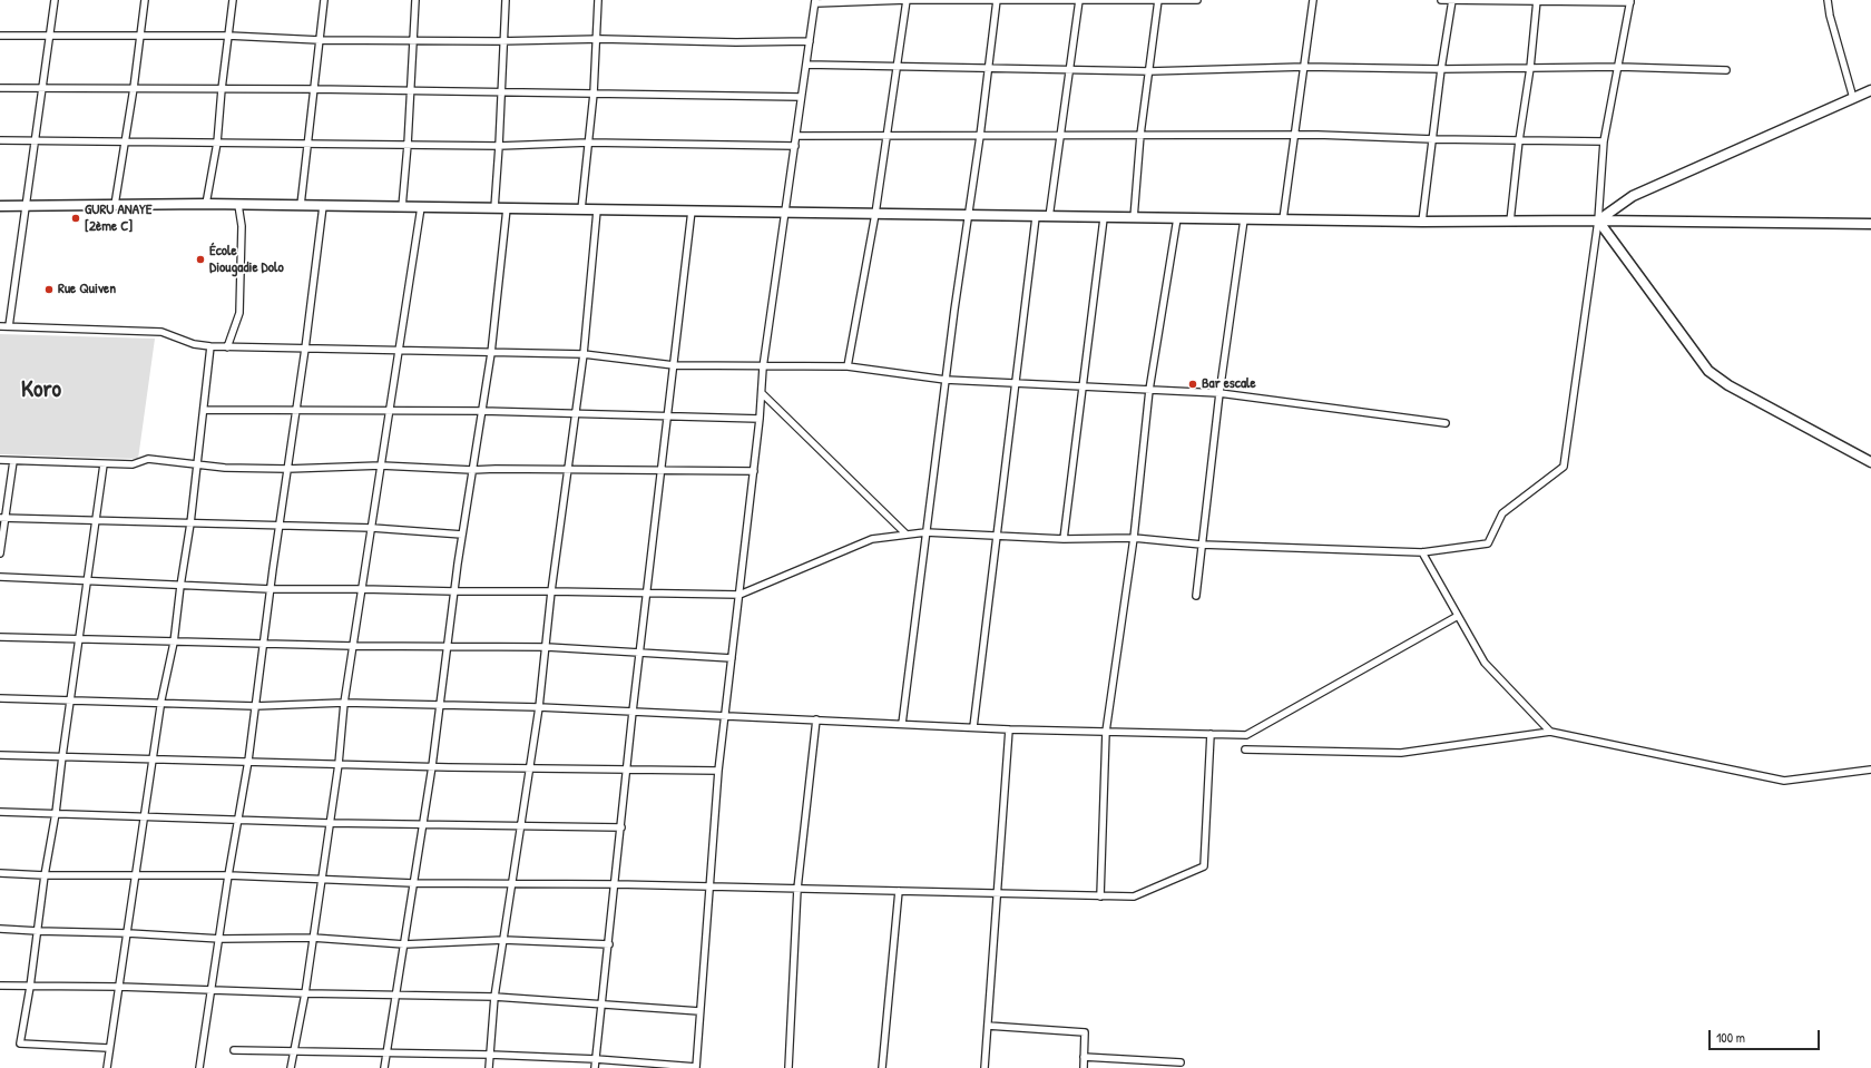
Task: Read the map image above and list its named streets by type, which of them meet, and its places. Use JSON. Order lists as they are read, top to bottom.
{
  "districts": ["Koro"],
  "places": [
    "GURU ANAYE [2ème C]",
    "École Diougadie Dolo",
    "Rue Quiven",
    "Bar escale"
  ],
  "scale_bar": "100 m"
}
